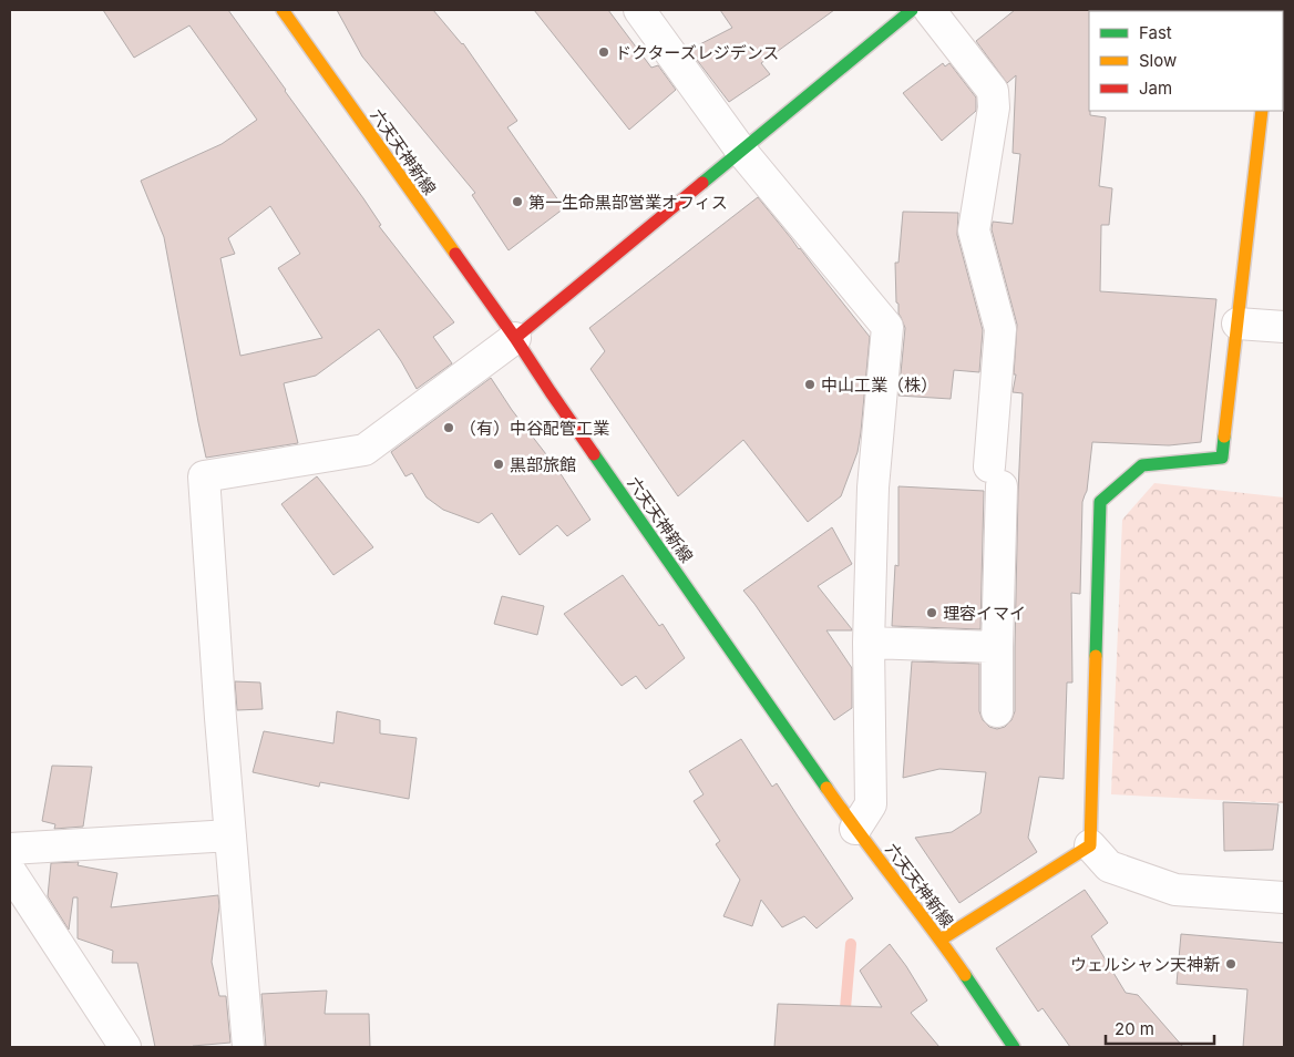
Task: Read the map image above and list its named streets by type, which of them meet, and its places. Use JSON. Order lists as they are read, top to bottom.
{
  "streets": {
    "street": ["六天天神新線"]
  },
  "places": [
    "ドクターズレジデンス",
    "第一生命黒部営業オフィス",
    "中山工業（株）",
    "（有）中谷配管工業",
    "黒部旅館",
    "理容イマイ",
    "ウェルシャン天神新"
  ],
  "legend": ["Fast", "Slow", "Jam"],
  "scale_bar": "20 m"
}
